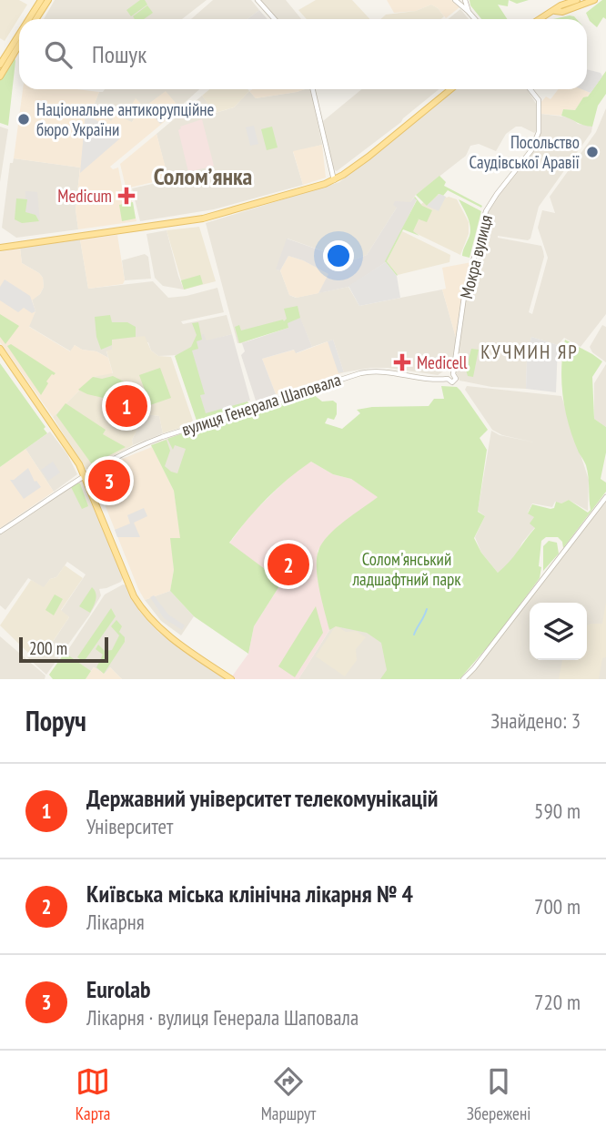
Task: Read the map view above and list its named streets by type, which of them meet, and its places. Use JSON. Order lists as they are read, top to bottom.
{
  "streets": {
    "street": ["Мокра вулиця", "вулиця Генерала Шаповала"]
  },
  "crossings": [
    ["Мокра вулиця", "вулиця Генерала Шаповала"]
  ],
  "districts": ["Соломʼянка", "КУЧМИН ЯР"],
  "parks": ["Солом'янський ладшафтний парк"],
  "places": {
    "other": ["Національне антикорупційне бюро України", "Посольство Саудівської Аравії"],
    "health": ["Medicum", "Medicell"]
  },
  "scale_bar": "200 m",
  "page": {
    "search": "Пошук",
    "pins": ["1", "3", "2"],
    "scale": "200 m",
    "heading": ["Поруч", "Знайдено: 3"],
    "list": [
      {
        "mark": "1",
        "name": "Державний університет телекомунікацій",
        "note": "Університет",
        "value": "590 m"
      },
      {
        "mark": "2",
        "name": "Київська міська клінічна лікарня № 4",
        "note": "Лікарня",
        "value": "700 m"
      },
      {
        "mark": "3",
        "name": "Eurolab",
        "note": "Лікарня · вулиця Генерала Шаповала",
        "value": "720 m"
      }
    ],
    "nav": ["Карта", "Маршрут", "Збережені"]
  }
}
